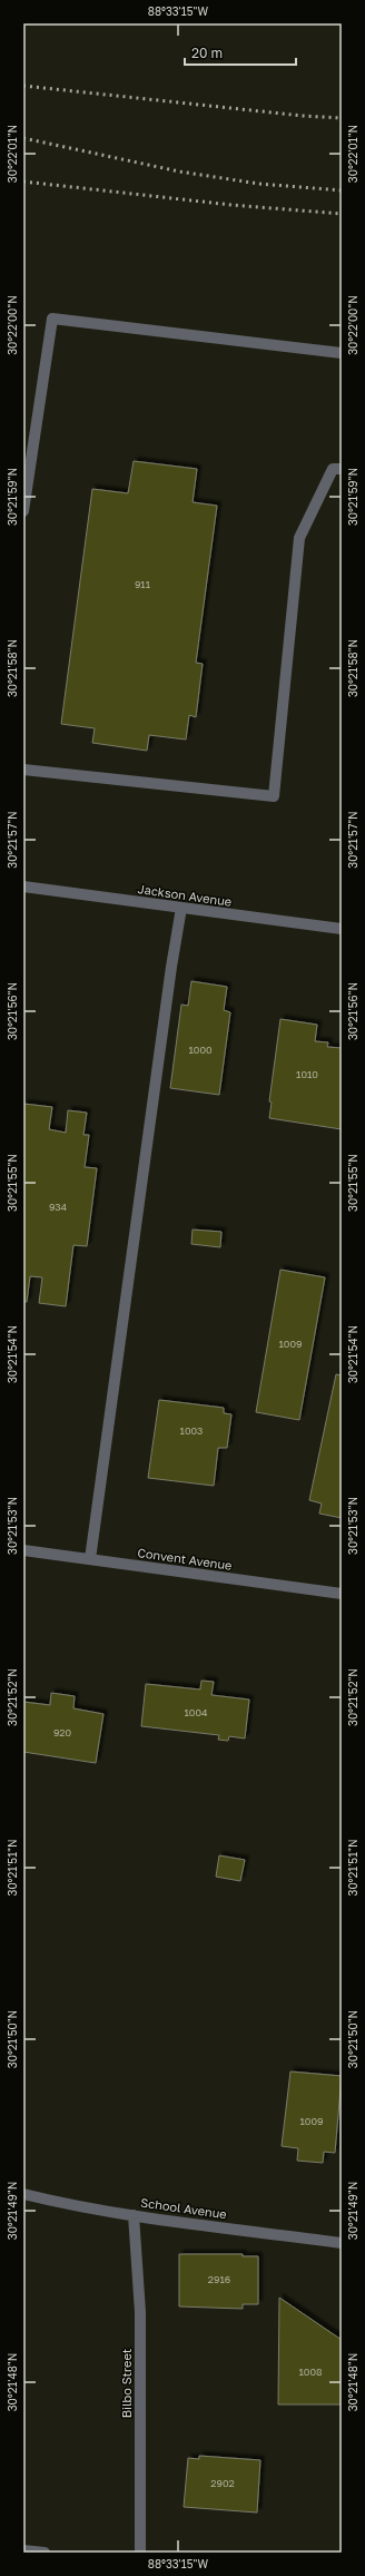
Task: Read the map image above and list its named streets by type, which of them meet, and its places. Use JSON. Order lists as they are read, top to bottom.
{
  "streets": {
    "street": [
      "Jackson Avenue",
      "Convent Avenue",
      "School Avenue",
      "Bilbo Street"
    ]
  },
  "crossings": [
    ["School Avenue", "Bilbo Street"]
  ],
  "house_numbers": [
    "911",
    "1000",
    "1010",
    "934",
    "1009",
    "1003",
    "1004",
    "920",
    "1009",
    "2916",
    "1008",
    "2902"
  ],
  "scale_bar": "20 m",
  "coordinates": [
    "88°33'15\"W",
    "30°22'01\"N",
    "30°22'00\"N",
    "30°21'59\"N",
    "30°21'58\"N",
    "30°21'57\"N",
    "30°21'56\"N",
    "30°21'55\"N",
    "30°21'54\"N",
    "30°21'53\"N",
    "30°21'52\"N",
    "30°21'51\"N",
    "30°21'50\"N",
    "30°21'49\"N",
    "30°21'48\"N"
  ]
}
